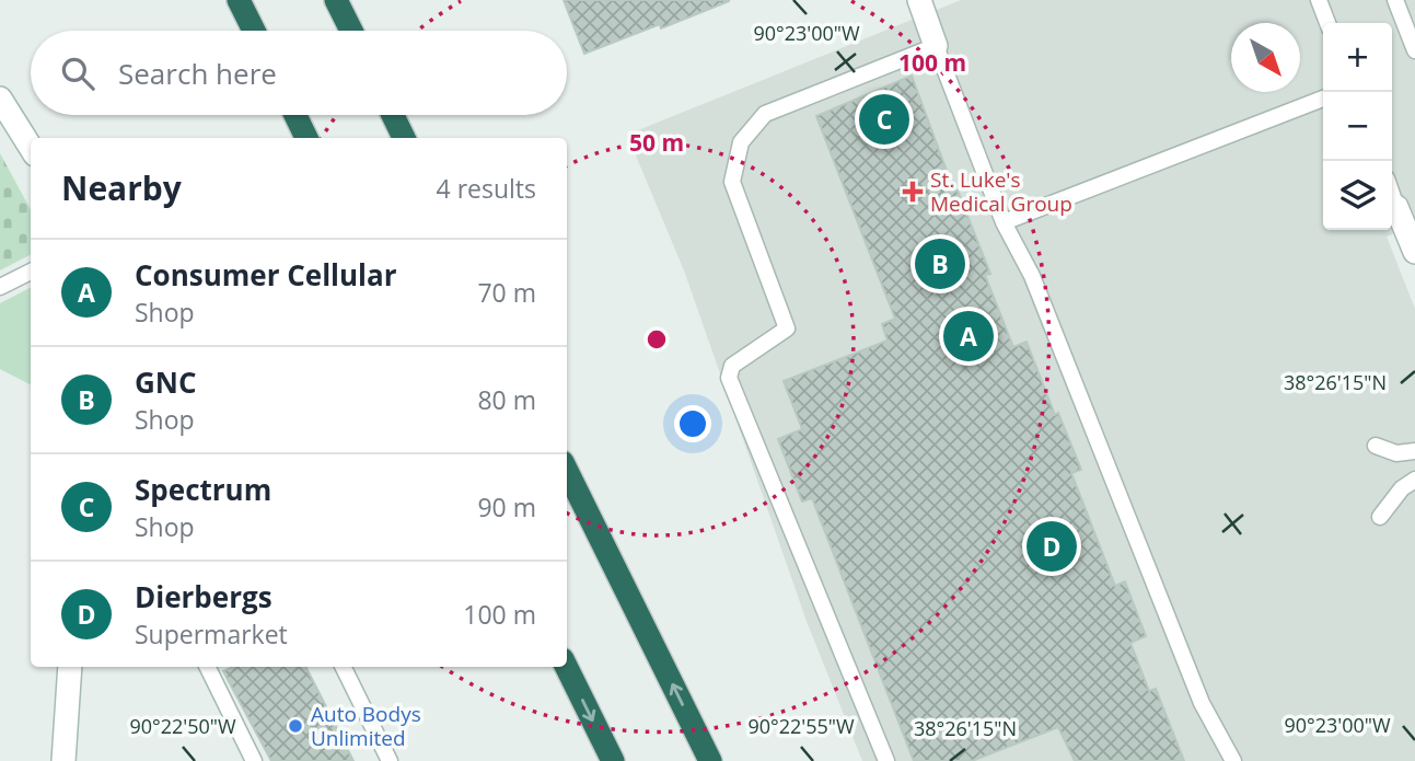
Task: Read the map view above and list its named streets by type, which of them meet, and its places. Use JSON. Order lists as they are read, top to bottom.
{
  "places": {
    "health": ["St. Luke's Medical Group"],
    "other": ["Auto Bodys Unlimited"]
  },
  "north": "bottom right",
  "page": {
    "map_buttons": ["+", "−"],
    "search": "Search here",
    "pins": [
      "C",
      "B",
      "A",
      "D"
    ],
    "heading": ["Nearby", "4 results"],
    "list": [
      {
        "mark": "A",
        "name": "Consumer Cellular",
        "note": "Shop",
        "value": "70 m"
      },
      {
        "mark": "B",
        "name": "GNC",
        "note": "Shop",
        "value": "80 m"
      },
      {
        "mark": "C",
        "name": "Spectrum",
        "note": "Shop",
        "value": "90 m"
      },
      {
        "mark": "D",
        "name": "Dierbergs",
        "note": "Supermarket",
        "value": "100 m"
      }
    ]
  },
  "coordinates": [
    "90°23'00\"W",
    "38°26'15\"N",
    "90°22'50\"W",
    "90°22'55\"W"
  ],
  "rings": ["100 m", "50 m"]
}
